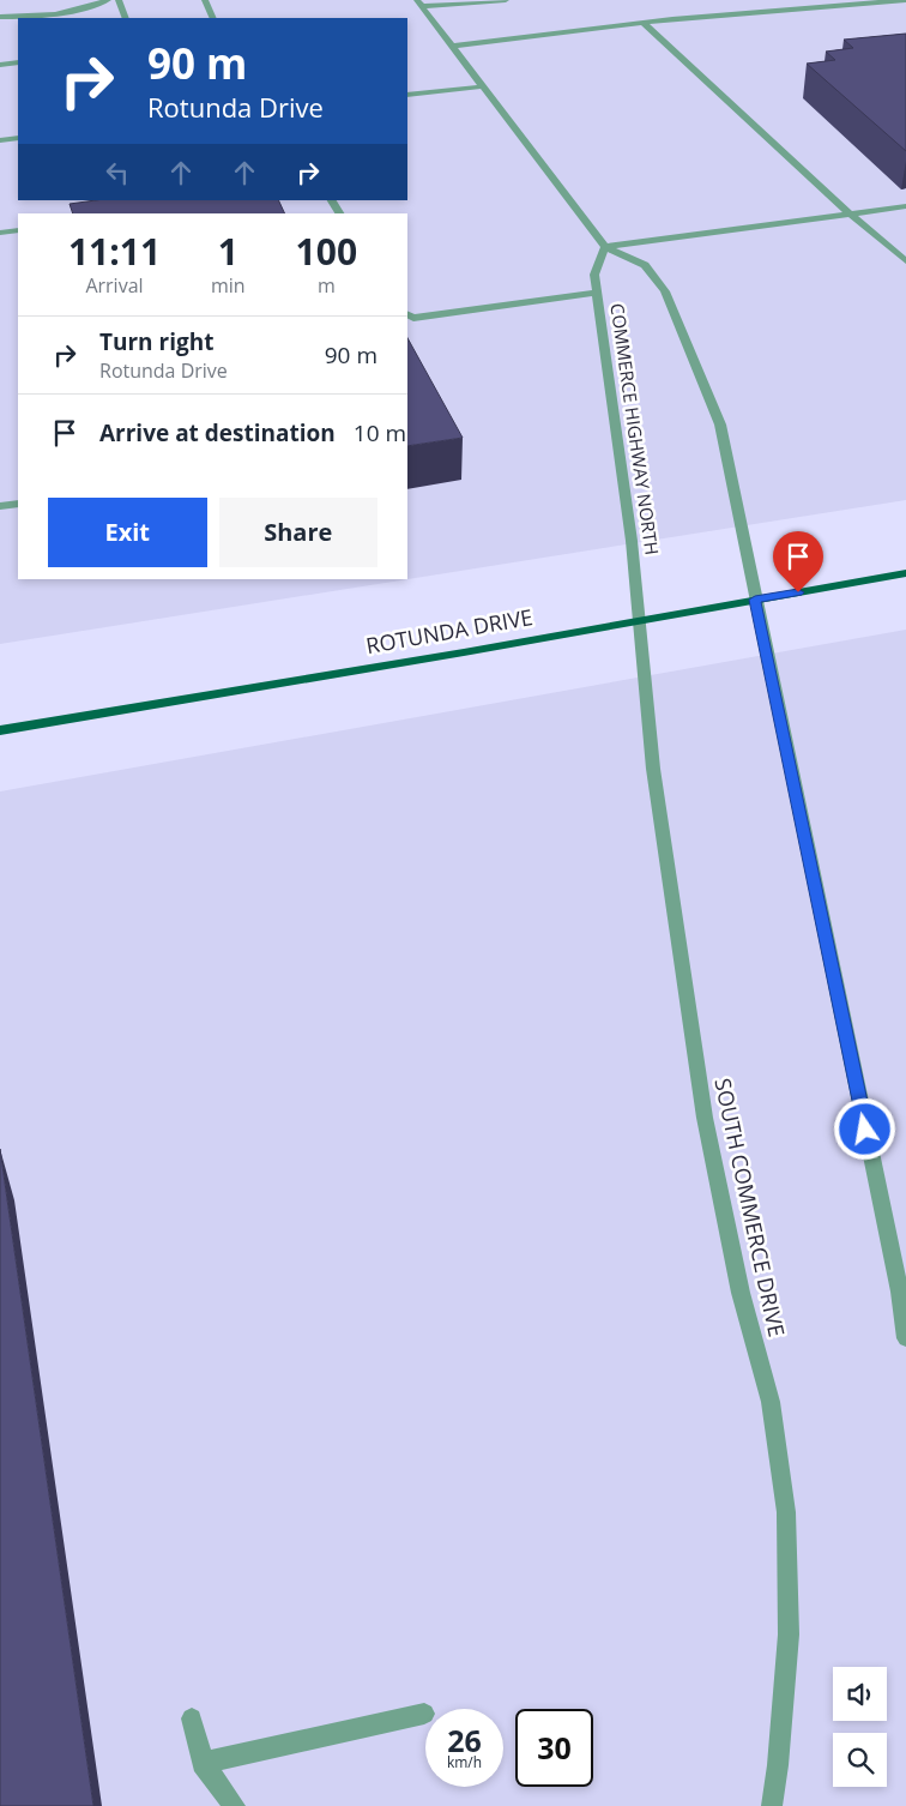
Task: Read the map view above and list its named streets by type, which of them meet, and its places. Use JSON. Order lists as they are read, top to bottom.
{
  "streets": {
    "main road": ["ROTUNDA DRIVE"],
    "street": ["COMMERCE HIGHWAY NORTH", "SOUTH COMMERCE DRIVE"]
  },
  "crossings": [
    ["COMMERCE HIGHWAY NORTH", "ROTUNDA DRIVE"],
    ["COMMERCE HIGHWAY NORTH", "SOUTH COMMERCE DRIVE"],
    ["ROTUNDA DRIVE", "SOUTH COMMERCE DRIVE"]
  ],
  "page": {
    "turn": ["90 m", "Rotunda Drive"],
    "eta": [
      "11:11",
      "Arrival",
      "1",
      "min",
      "100",
      "m"
    ],
    "list": [
      {
        "name": "Turn right",
        "note": "Rotunda Drive",
        "value": "90 m"
      },
      {
        "name": "Arrive at destination",
        "value": "10 m"
      }
    ],
    "buttons": ["Exit", "Share"],
    "speed": "26 km/h",
    "limit": "30"
  }
}
